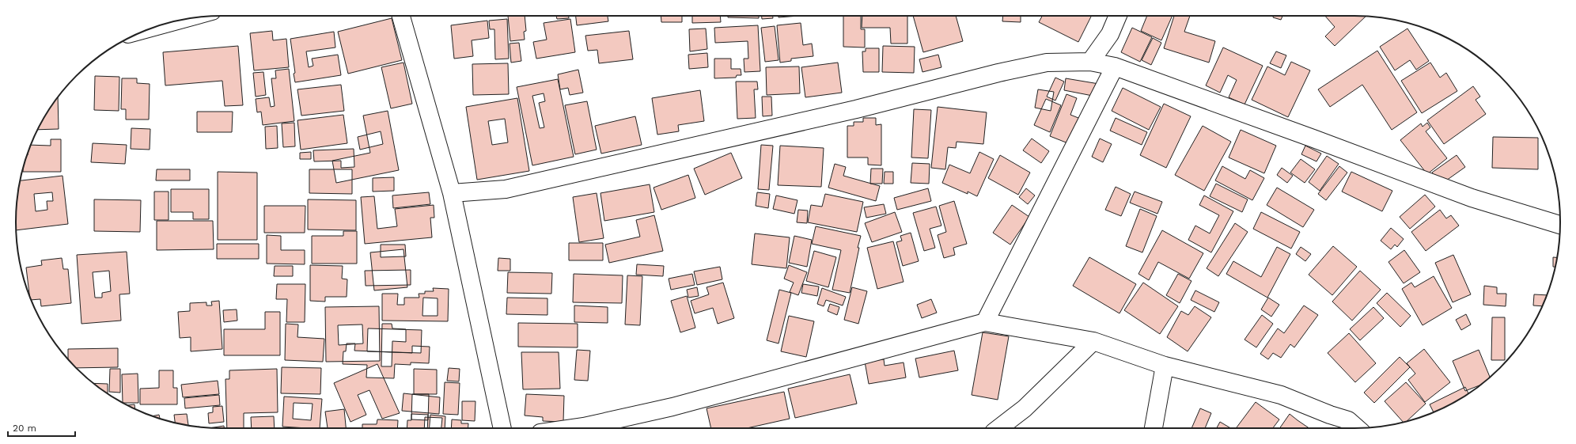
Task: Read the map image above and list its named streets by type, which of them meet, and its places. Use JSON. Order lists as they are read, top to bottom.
{
  "scale_bar": "20 m"
}
